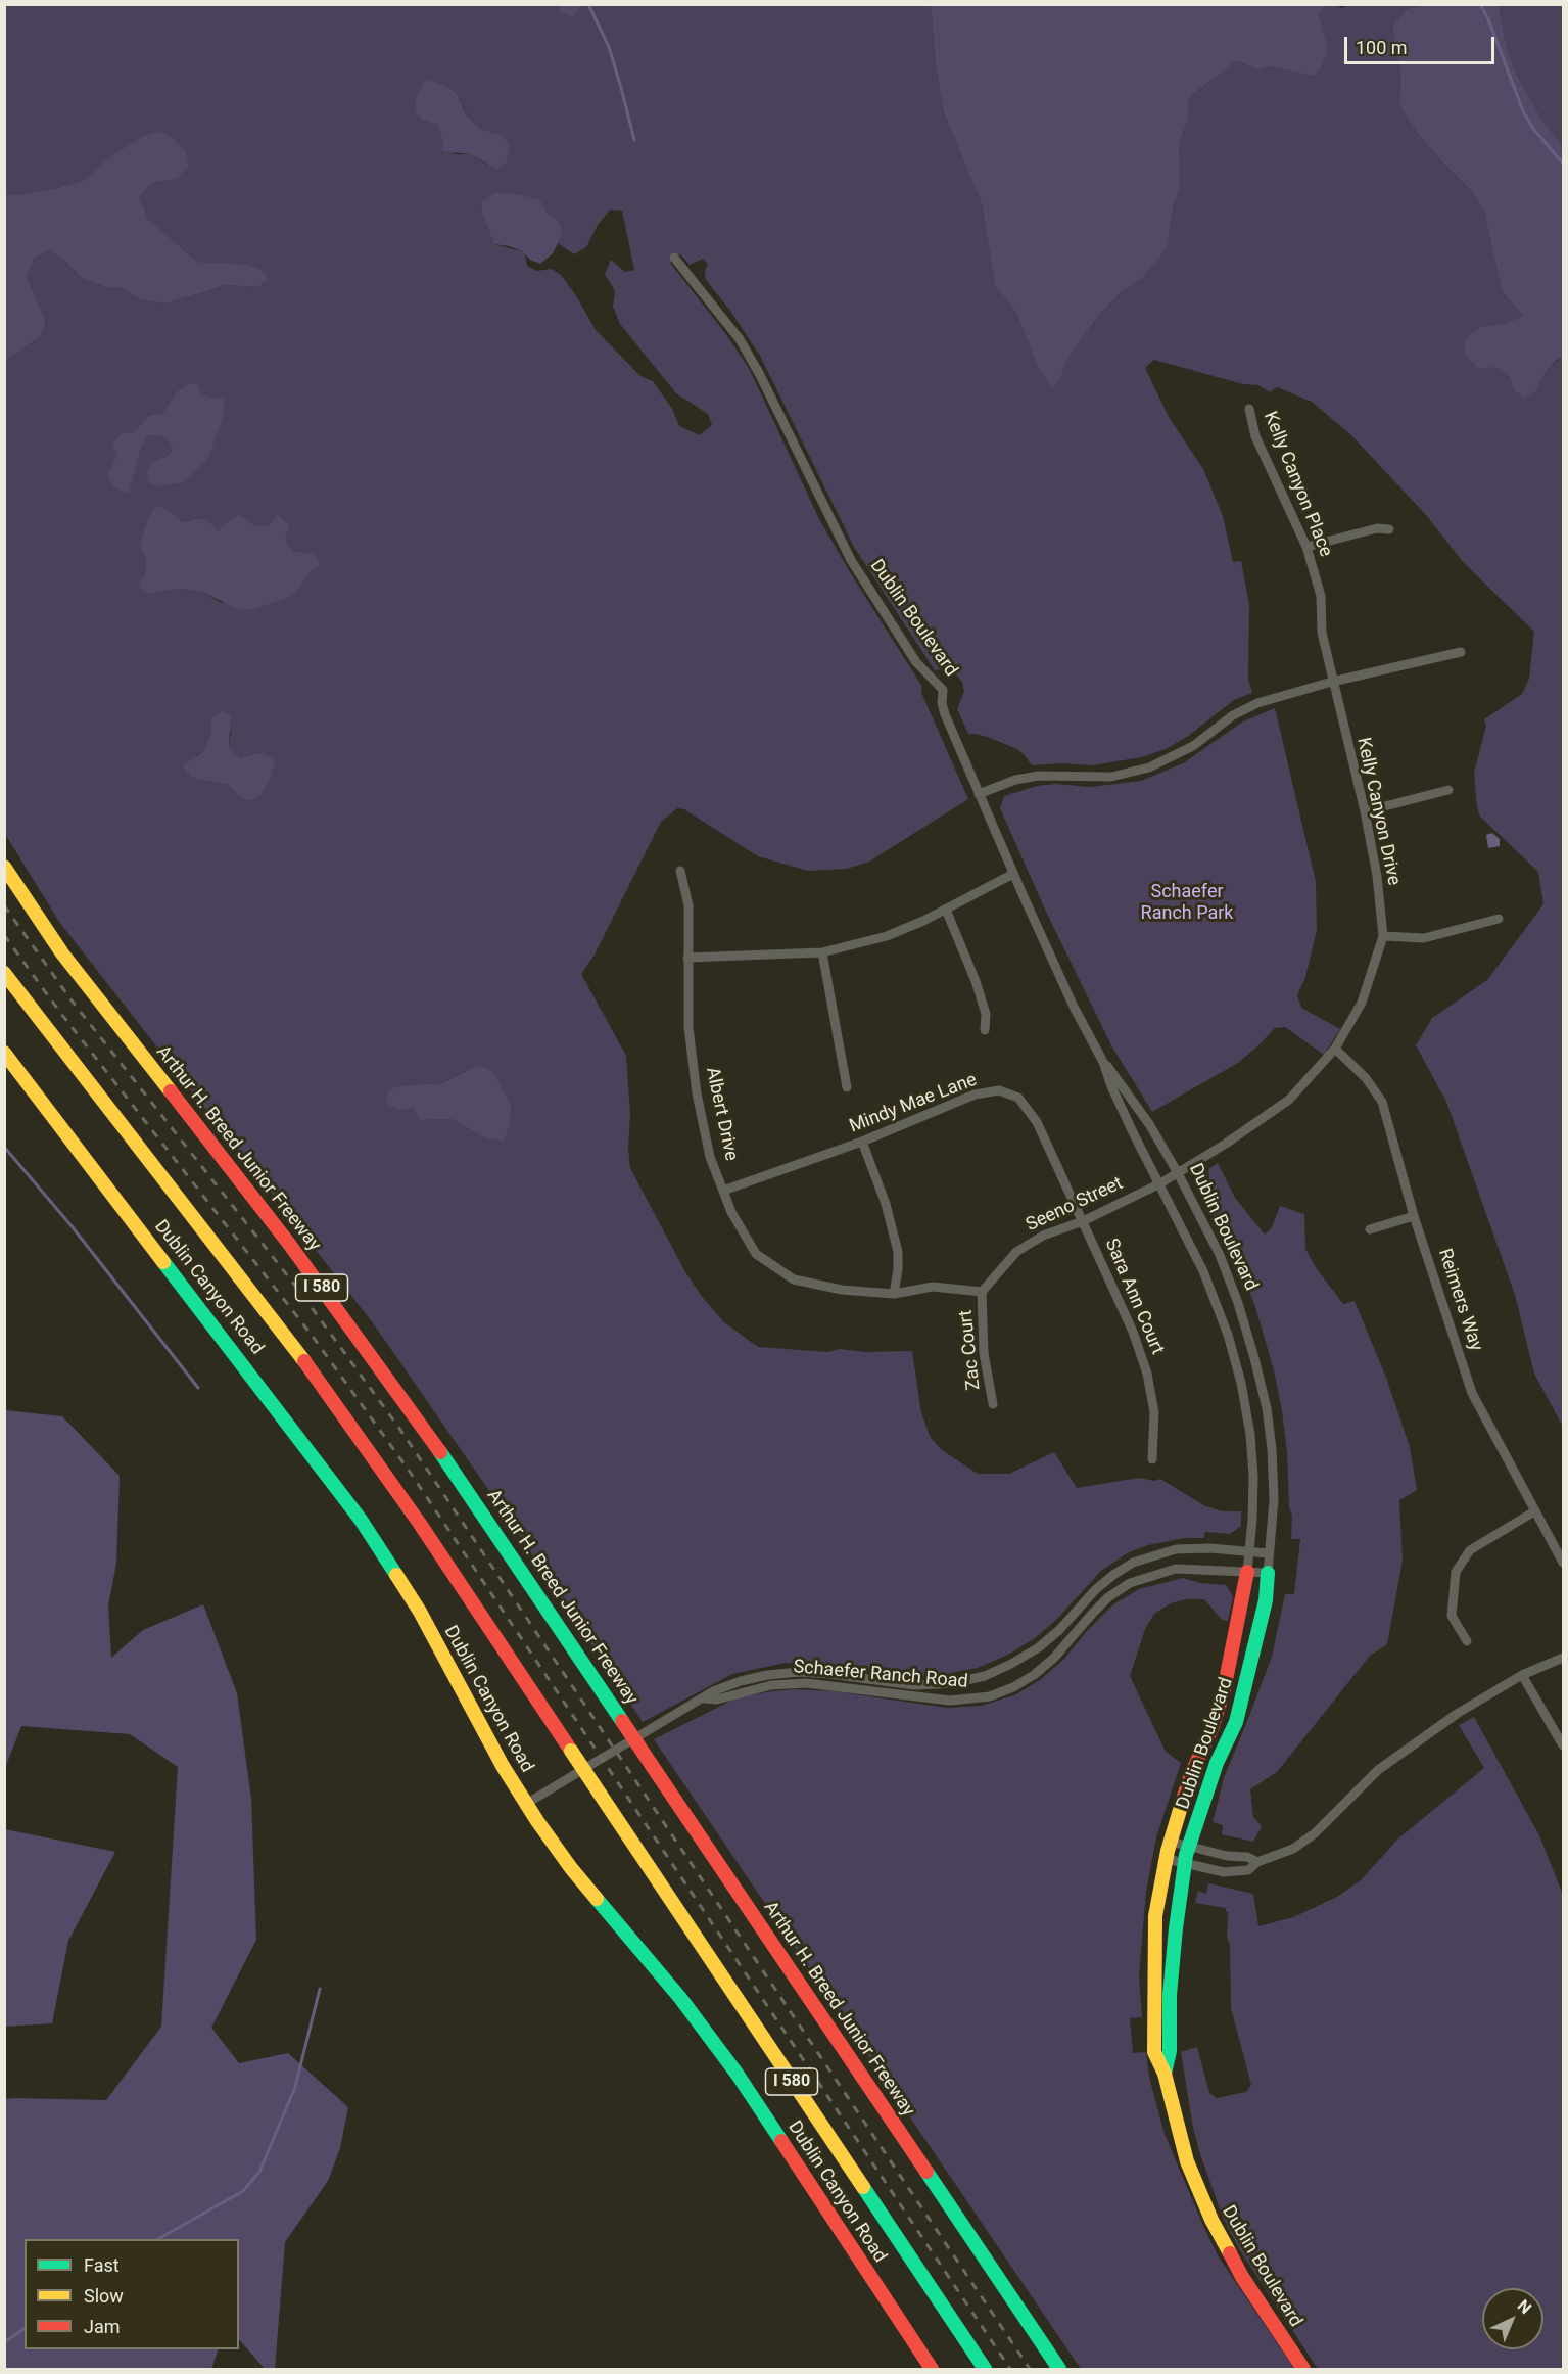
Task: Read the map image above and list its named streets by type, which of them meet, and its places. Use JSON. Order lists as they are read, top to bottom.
{
  "streets": {
    "main road": [
      "Dublin Boulevard",
      "Arthur H. Breed Junior Freeway",
      "Dublin Canyon Road",
      "I 580"
    ],
    "street": [
      "Kelly Canyon Place",
      "Kelly Canyon Drive",
      "Mindy Mae Lane",
      "Albert Drive",
      "Seeno Street",
      "Sara Ann Court",
      "Reimers Way",
      "Zac Court",
      "Schaefer Ranch Road"
    ]
  },
  "crossings": [
    ["Kelly Canyon Place", "Kelly Canyon Drive"],
    ["Dublin Boulevard", "Kelly Canyon Drive"],
    ["Dublin Boulevard", "Seeno Street"],
    ["Dublin Boulevard", "Schaefer Ranch Road"],
    ["Kelly Canyon Drive", "Seeno Street"],
    ["Kelly Canyon Drive", "Reimers Way"],
    ["Mindy Mae Lane", "Albert Drive"],
    ["Mindy Mae Lane", "Seeno Street"],
    ["Mindy Mae Lane", "Sara Ann Court"],
    ["Albert Drive", "Seeno Street"],
    ["Albert Drive", "Zac Court"],
    ["Seeno Street", "Sara Ann Court"],
    ["Seeno Street", "Zac Court"],
    ["Dublin Canyon Road", "Schaefer Ranch Road"]
  ],
  "parks": ["Schaefer Ranch Park"],
  "legend": ["Fast", "Slow", "Jam"],
  "scale_bar": "100 m",
  "north": "top right"
}
